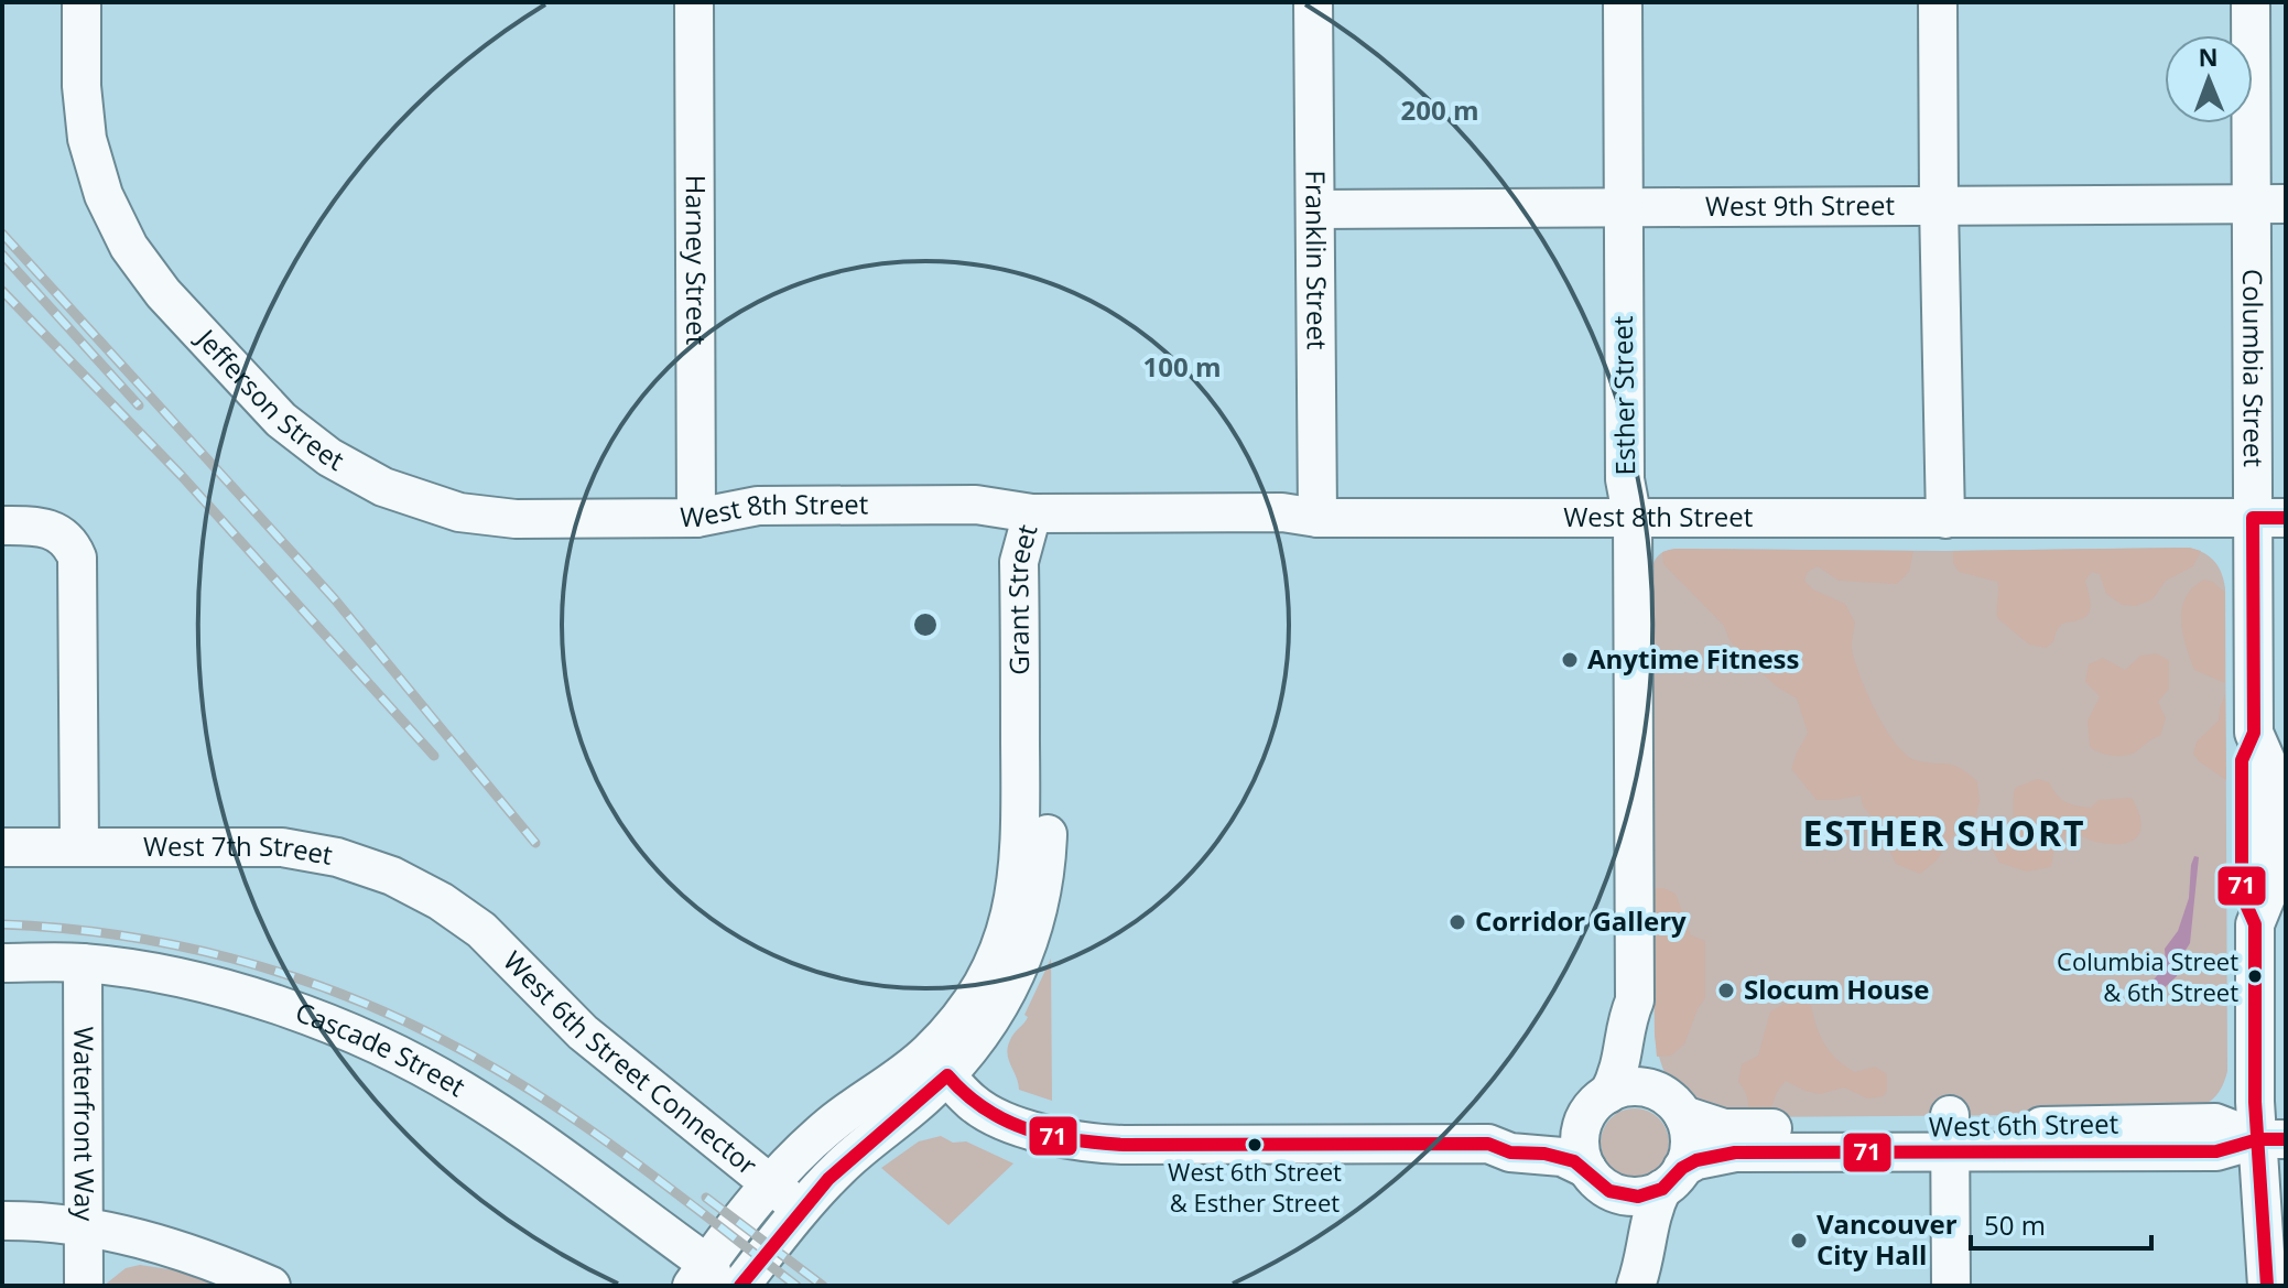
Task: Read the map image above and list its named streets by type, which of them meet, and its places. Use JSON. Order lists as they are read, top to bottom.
{
  "streets": {
    "street": [
      "West 9th Street",
      "Harney Street",
      "Franklin Street",
      "Columbia Street",
      "Esther Street",
      "Jefferson Street",
      "West 8th Street",
      "Grant Street",
      "West 7th Street",
      "Cascade Street",
      "West 6th Street Connector",
      "Waterfront Way",
      "West 6th Street"
    ]
  },
  "crossings": [
    ["West 9th Street", "Franklin Street"],
    ["West 9th Street", "Columbia Street"],
    ["West 9th Street", "Esther Street"],
    ["Harney Street", "Jefferson Street"],
    ["Harney Street", "West 8th Street"],
    ["Franklin Street", "West 8th Street"],
    ["Columbia Street", "West 8th Street"],
    ["Columbia Street", "West 6th Street"],
    ["Esther Street", "West 8th Street"],
    ["Esther Street", "West 6th Street"],
    ["Jefferson Street", "West 8th Street"],
    ["West 8th Street", "Grant Street"],
    ["Grant Street", "Cascade Street"],
    ["Grant Street", "West 6th Street Connector"],
    ["West 7th Street", "West 6th Street Connector"],
    ["Cascade Street", "Waterfront Way"]
  ],
  "districts": ["ESTHER SHORT"],
  "places": [
    "Anytime Fitness",
    "Corridor Gallery",
    "Columbia Street & 6th Street",
    "Slocum House",
    "West 6th Street & Esther Street",
    "Vancouver City Hall"
  ],
  "lines": ["transit line 71"],
  "scale_bar": "50 m",
  "north": "top",
  "rings": ["200 m", "100 m"]
}
